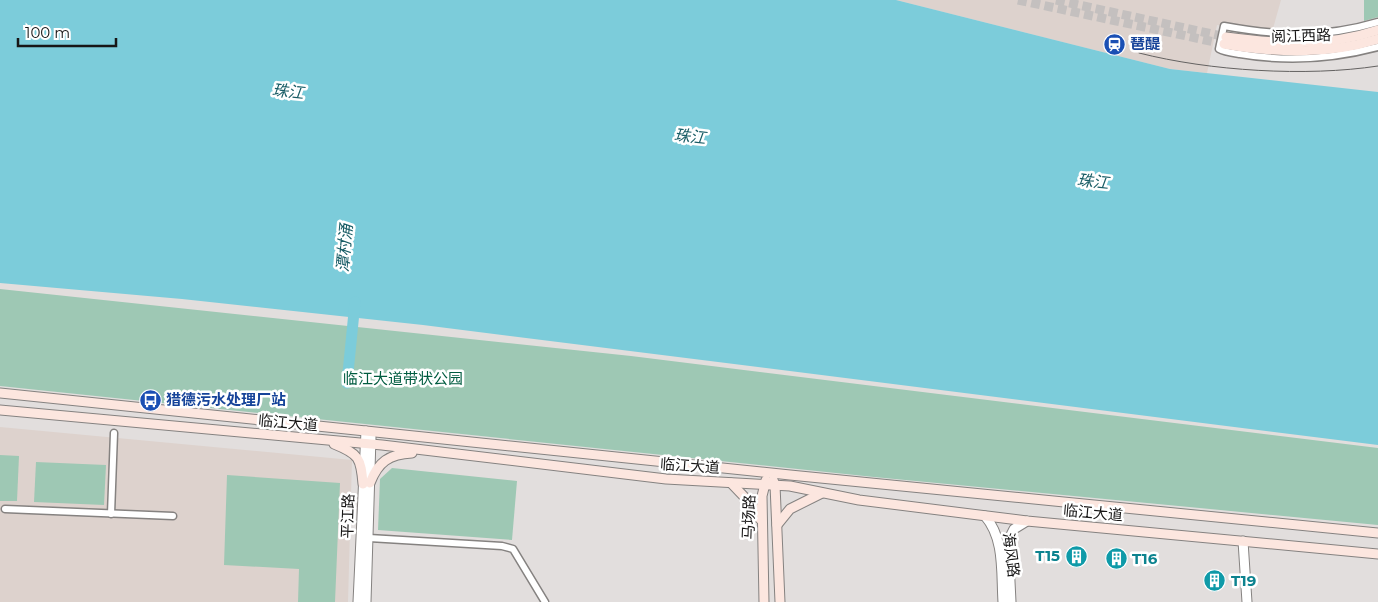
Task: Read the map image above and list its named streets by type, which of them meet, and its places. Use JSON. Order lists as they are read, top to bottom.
{
  "streets": {
    "main road": ["阅江西路", "临江大道", "马场路"],
    "street": ["平江路", "海风路"]
  },
  "crossings": [
    ["临江大道", "平江路"],
    ["临江大道", "马场路"],
    ["临江大道", "海风路"]
  ],
  "water": ["珠江", "潭村涌"],
  "parks": ["临江大道带状公园"],
  "places": {
    "station": ["琶醍"],
    "bus stop": ["猎德污水处理厂站"],
    "building": ["T15", "T16", "T19"]
  },
  "scale_bar": "100 m"
}
